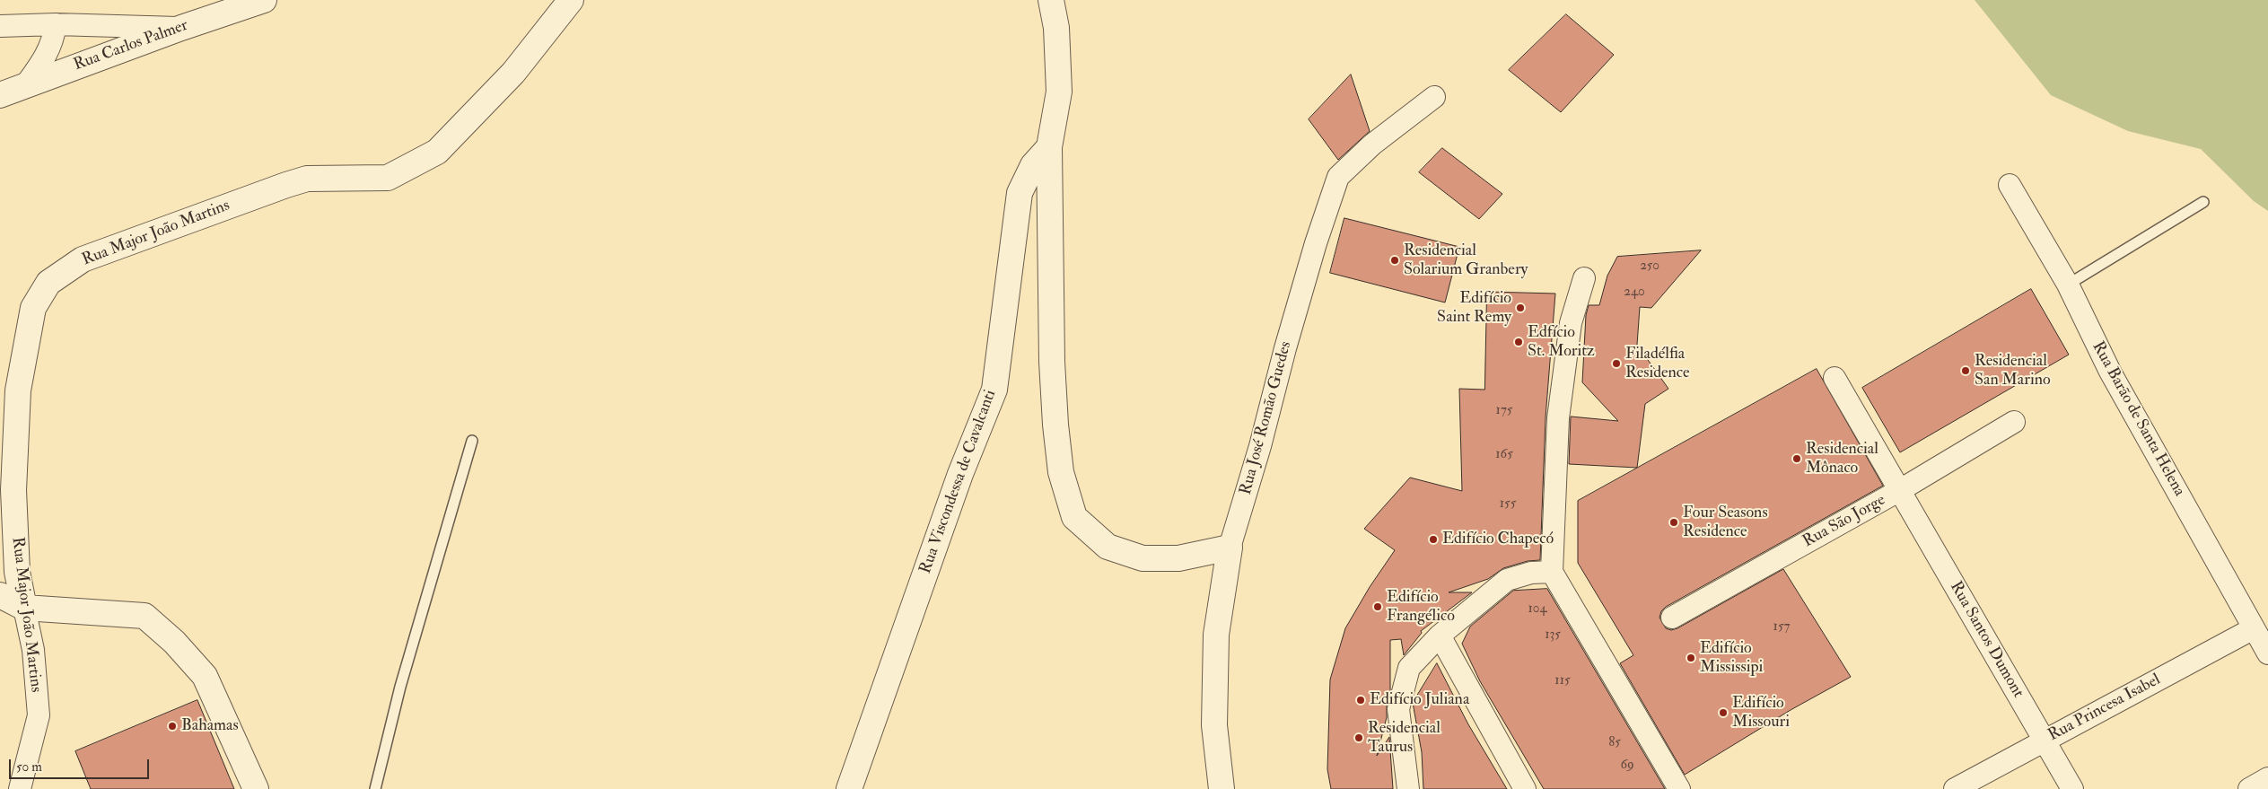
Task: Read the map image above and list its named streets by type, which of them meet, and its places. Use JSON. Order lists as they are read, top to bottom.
{
  "streets": {
    "street": [
      "Rua Carlos Palmer",
      "Rua Major João Martins",
      "Rua José Romão Guedes",
      "Rua Barão de Santa Helena",
      "Rua Viscondessa de Cavalcanti",
      "Rua São Jorge",
      "Rua Santos Dumont",
      "Rua Princesa Isabel"
    ]
  },
  "crossings": [
    ["Rua Barão de Santa Helena", "Rua Princesa Isabel"],
    ["Rua São Jorge", "Rua Santos Dumont"],
    ["Rua Santos Dumont", "Rua Princesa Isabel"]
  ],
  "places": [
    "Residencial Solarium Granbery",
    "Edifício Saint Remy",
    "Edfício St. Moritz",
    "Filadélfia Residence",
    "Residencial San Marino",
    "Residencial Mônaco",
    "Four Seasons Residence",
    "Edifício Chapecó",
    "Edifício Frangélico",
    "Edifício Mississipi",
    "Edifício Juliana",
    "Edifício Missouri",
    "Bahamas",
    "Residencial Taurus"
  ],
  "house_numbers": [
    "250",
    "240",
    "175",
    "165",
    "155",
    "104",
    "157",
    "135",
    "115",
    "85",
    "69"
  ],
  "scale_bar": "50 m"
}
